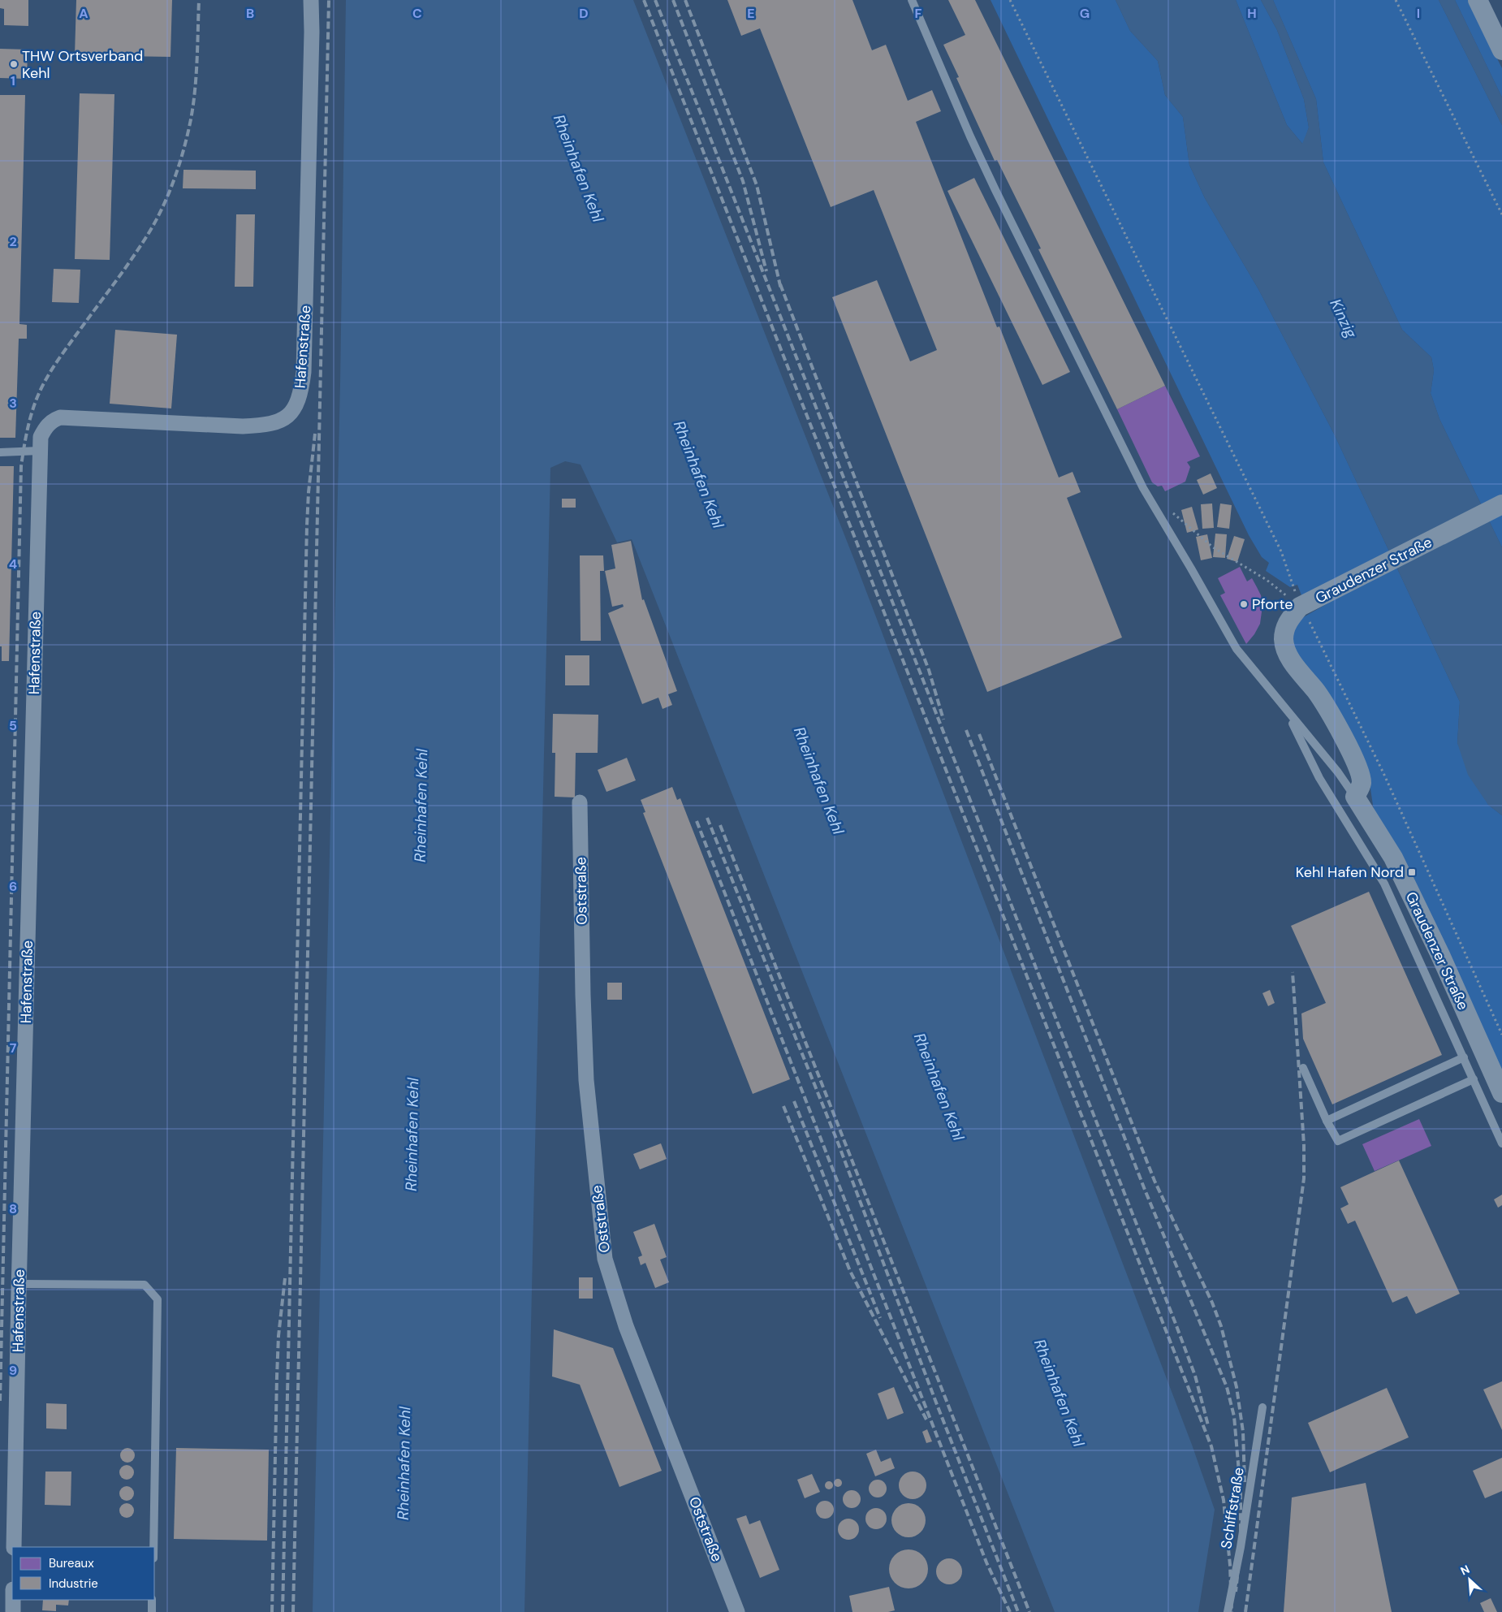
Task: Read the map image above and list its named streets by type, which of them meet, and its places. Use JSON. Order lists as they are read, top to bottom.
{
  "streets": {
    "street": ["Hafenstraße", "Graudenzer Straße", "Oststraße"],
    "lane": ["Schiffstraße"]
  },
  "water": ["Rheinhafen Kehl", "Kinzig"],
  "places": {
    "other": ["THW Ortsverband Kehl", "Pforte"],
    "transit": ["Kehl Hafen Nord"]
  },
  "legend": ["Bureaux", "Industrie"],
  "north": "top left",
  "grid": {
    "columns": [
      "A",
      "B",
      "C",
      "D",
      "E",
      "F",
      "G",
      "H",
      "I"
    ],
    "rows": [
      "1",
      "2",
      "3",
      "4",
      "5",
      "6",
      "7",
      "8",
      "9"
    ]
  }
}
